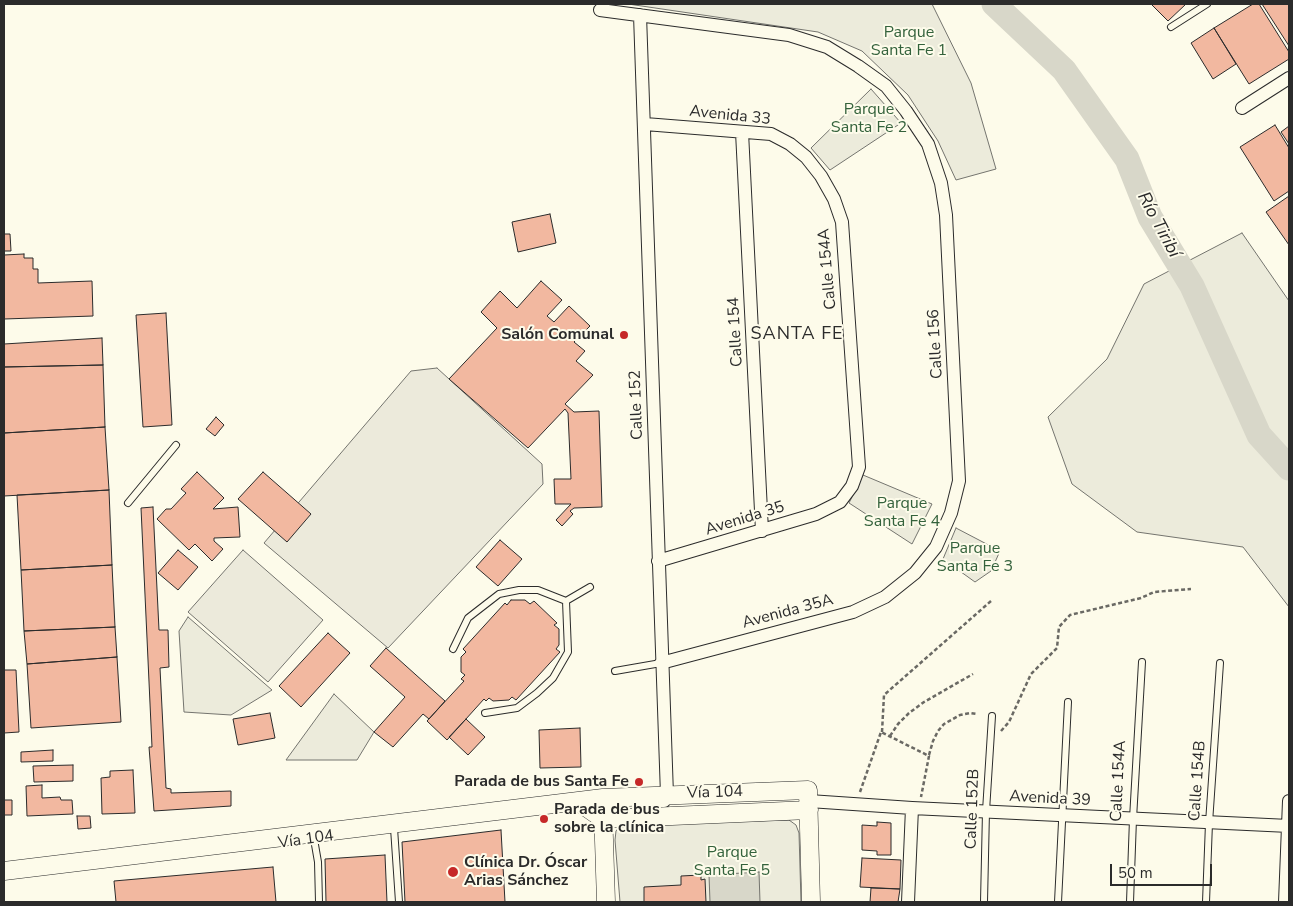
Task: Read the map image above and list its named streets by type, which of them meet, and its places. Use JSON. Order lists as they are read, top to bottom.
{
  "streets": {
    "main road": ["Vía 104"],
    "street": [
      "Avenida 33",
      "Calle 154A",
      "Calle 154",
      "Calle 156",
      "Calle 152",
      "Avenida 35",
      "Avenida 35A",
      "Avenida 39"
    ],
    "lane": ["Calle 154B", "Calle 152B"]
  },
  "crossings": [
    ["Avenida 33", "Calle 154A"],
    ["Avenida 33", "Calle 154"],
    ["Avenida 33", "Calle 152"],
    ["Calle 154A", "Avenida 35"],
    ["Calle 154A", "Avenida 39"],
    ["Calle 154", "Avenida 35"],
    ["Calle 156", "Calle 152"],
    ["Calle 156", "Avenida 35A"],
    ["Calle 152", "Avenida 35"],
    ["Calle 152", "Avenida 35A"],
    ["Calle 152", "Vía 104"],
    ["Calle 154B", "Avenida 39"],
    ["Vía 104", "Avenida 39"],
    ["Avenida 39", "Calle 152B"]
  ],
  "districts": ["SANTA FE"],
  "water": ["Río Tiribí"],
  "parks": [
    "Parque Santa Fe 1",
    "Parque Santa Fe 2",
    "Parque Santa Fe 4",
    "Parque Santa Fe 3",
    "Parque Santa Fe 5"
  ],
  "places": [
    "Salón Comunal",
    "Parada de bus Santa Fe",
    "Parada de bus sobre la clínica",
    "Clínica Dr. Óscar Arias Sánchez"
  ],
  "scale_bar": "50 m"
}
